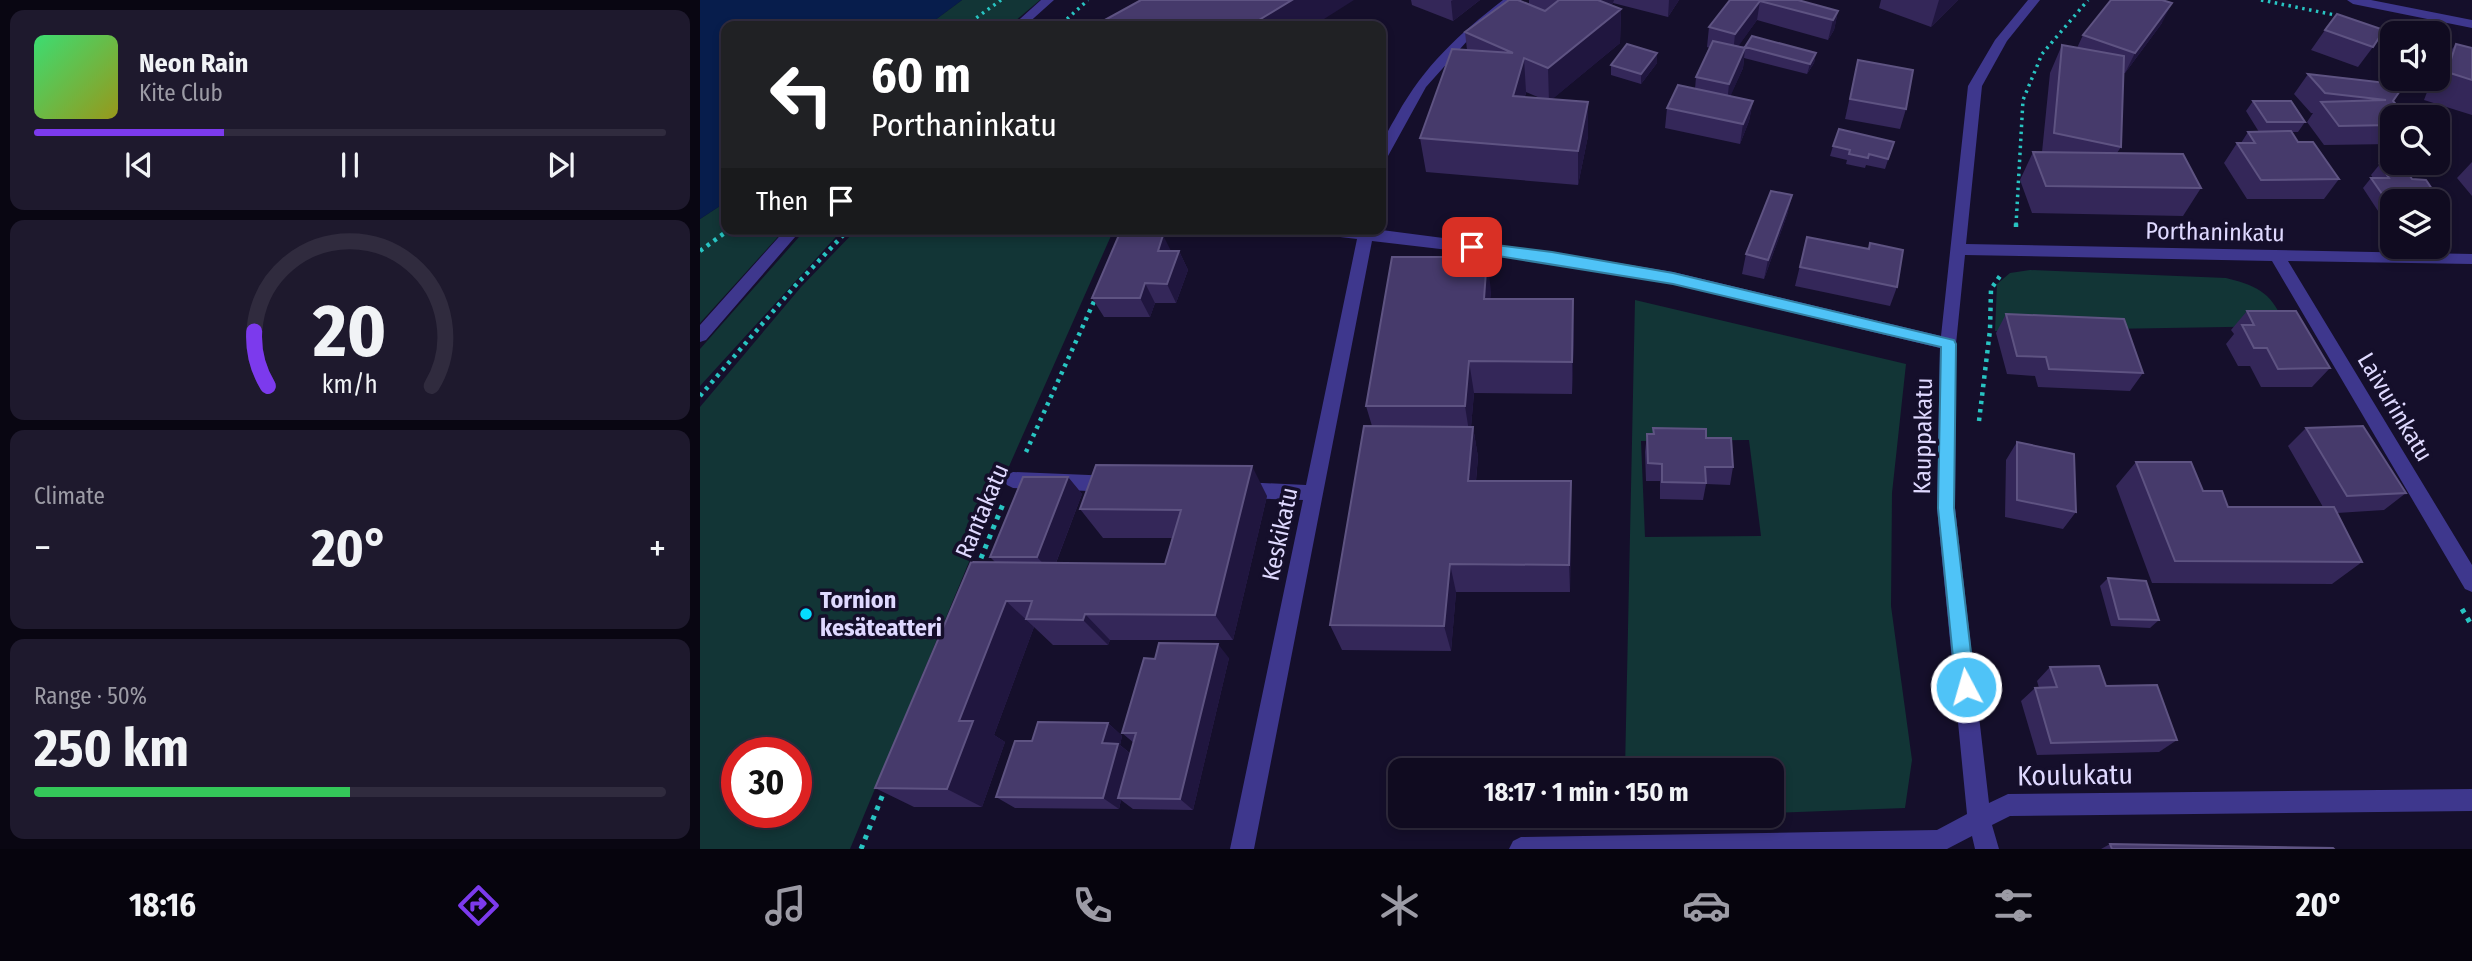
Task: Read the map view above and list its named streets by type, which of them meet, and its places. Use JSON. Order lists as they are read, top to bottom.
{
  "streets": {
    "street": [
      "Porthaninkatu",
      "Laivurinkatu",
      "Kauppakatu",
      "Keskikatu",
      "Koulukatu"
    ],
    "path": ["Rantakatu"]
  },
  "crossings": [
    ["Porthaninkatu", "Laivurinkatu"],
    ["Porthaninkatu", "Kauppakatu"],
    ["Kauppakatu", "Koulukatu"]
  ],
  "places": ["Tornion kesäteatteri"],
  "page": {
    "turn": ["60 m", "Porthaninkatu"],
    "song": ["Neon Rain", "Kite Club"],
    "then": "Then",
    "tile": [
      "Climate",
      ["Range · 50%", "250 km"]
    ],
    "heat": ["−", "20°", "+"],
    "limit": "30",
    "trip": "18:17 · 1 min · 150 m",
    "tabs": ["18:16", "20°"],
    "gauge": ["20", "km/h"]
  }
}
